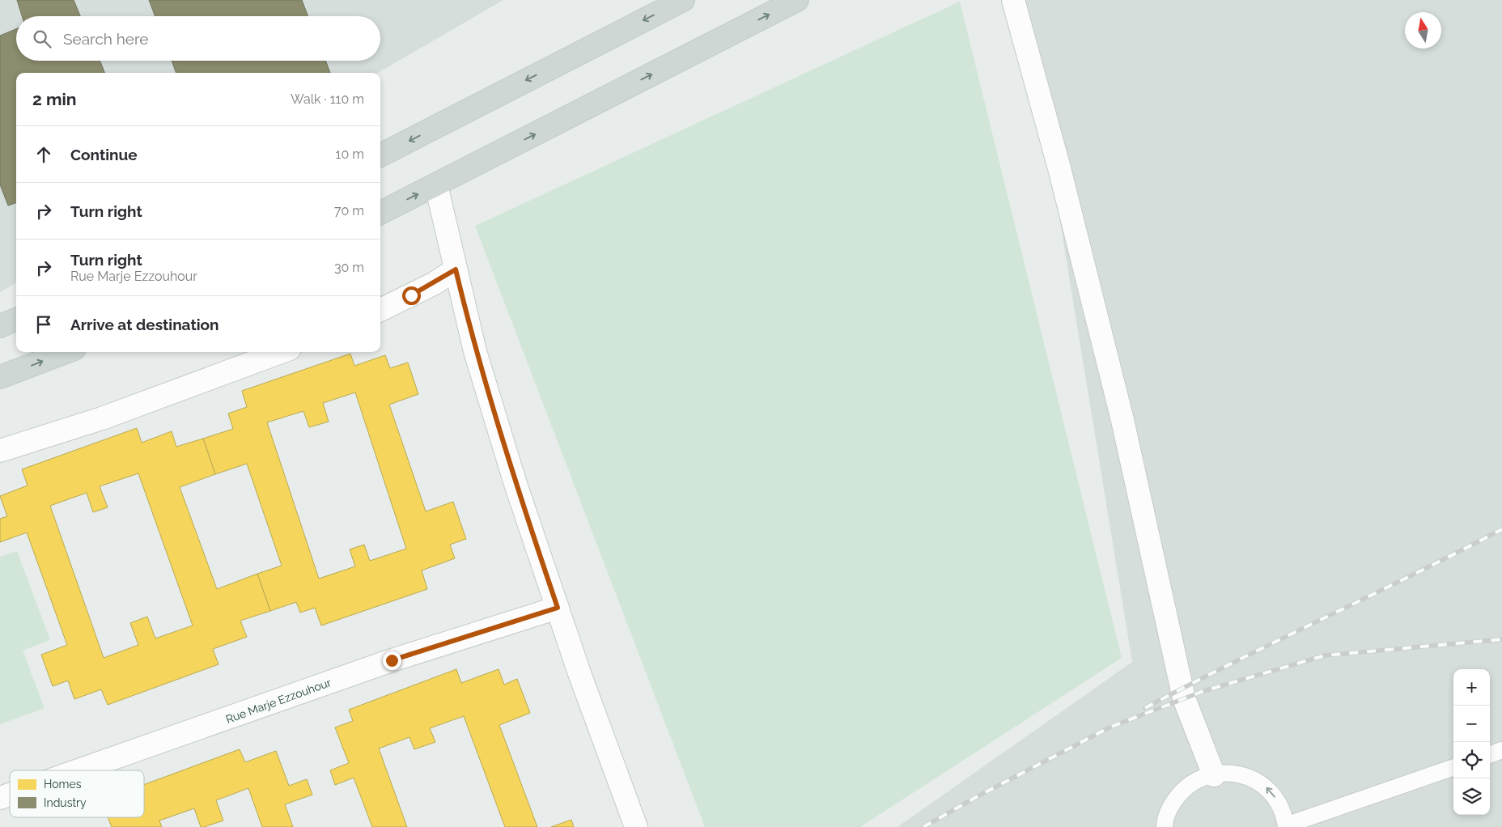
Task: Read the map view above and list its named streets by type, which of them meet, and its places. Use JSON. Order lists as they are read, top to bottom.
{
  "streets": {
    "street": ["Rue Marje Ezzouhour"]
  },
  "legend": ["Homes", "Industry"],
  "north": "top",
  "page": {
    "search": "Search here",
    "heading": ["2 min", "Walk · 110 m"],
    "list": [
      ["Continue", "10 m"],
      ["Turn right", "70 m"],
      ["Turn right", "Rue Marje Ezzouhour", "30 m"],
      "Arrive at destination"
    ],
    "map_buttons": ["+", "−"]
  }
}
